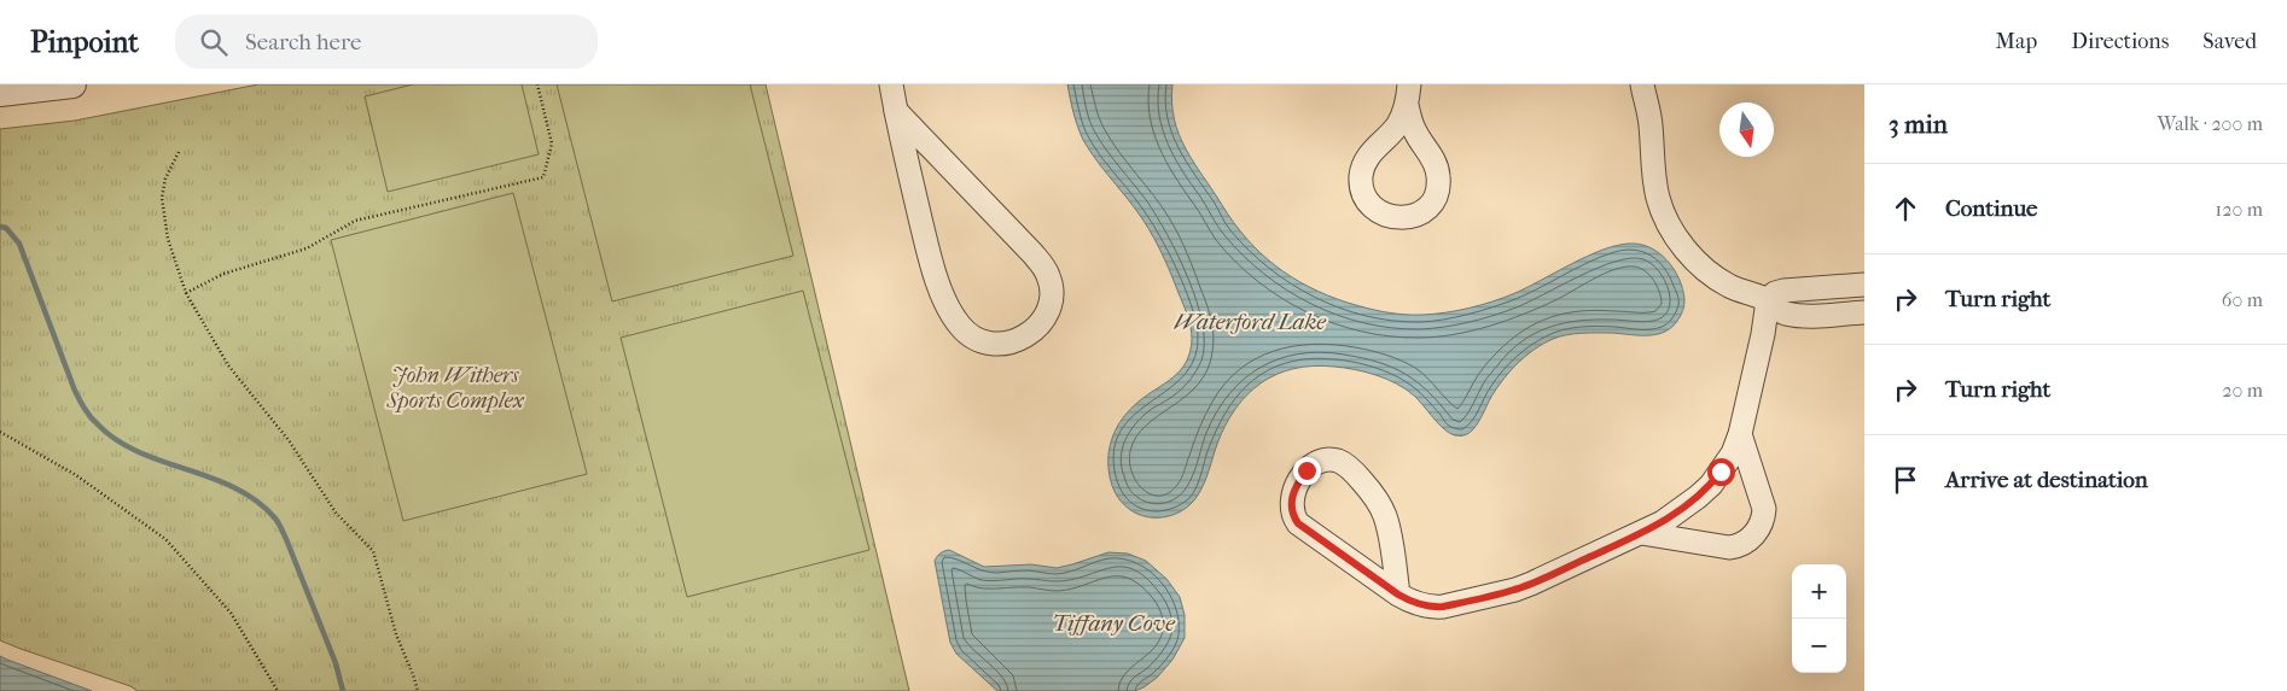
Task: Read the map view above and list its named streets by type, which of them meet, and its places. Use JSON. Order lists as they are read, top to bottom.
{
  "water": ["Waterford Lake", "Tiffany Cove"],
  "parks": ["John Withers Sports Complex"],
  "north": "bottom",
  "page": {
    "header": "Pinpoint",
    "search": "Search here",
    "nav": ["Map", "Directions", "Saved"],
    "heading": ["3 min", "Walk · 200 m"],
    "list": [
      ["Continue", "120 m"],
      ["Turn right", "60 m"],
      ["Turn right", "20 m"],
      "Arrive at destination"
    ],
    "map_buttons": ["+", "−"]
  }
}
